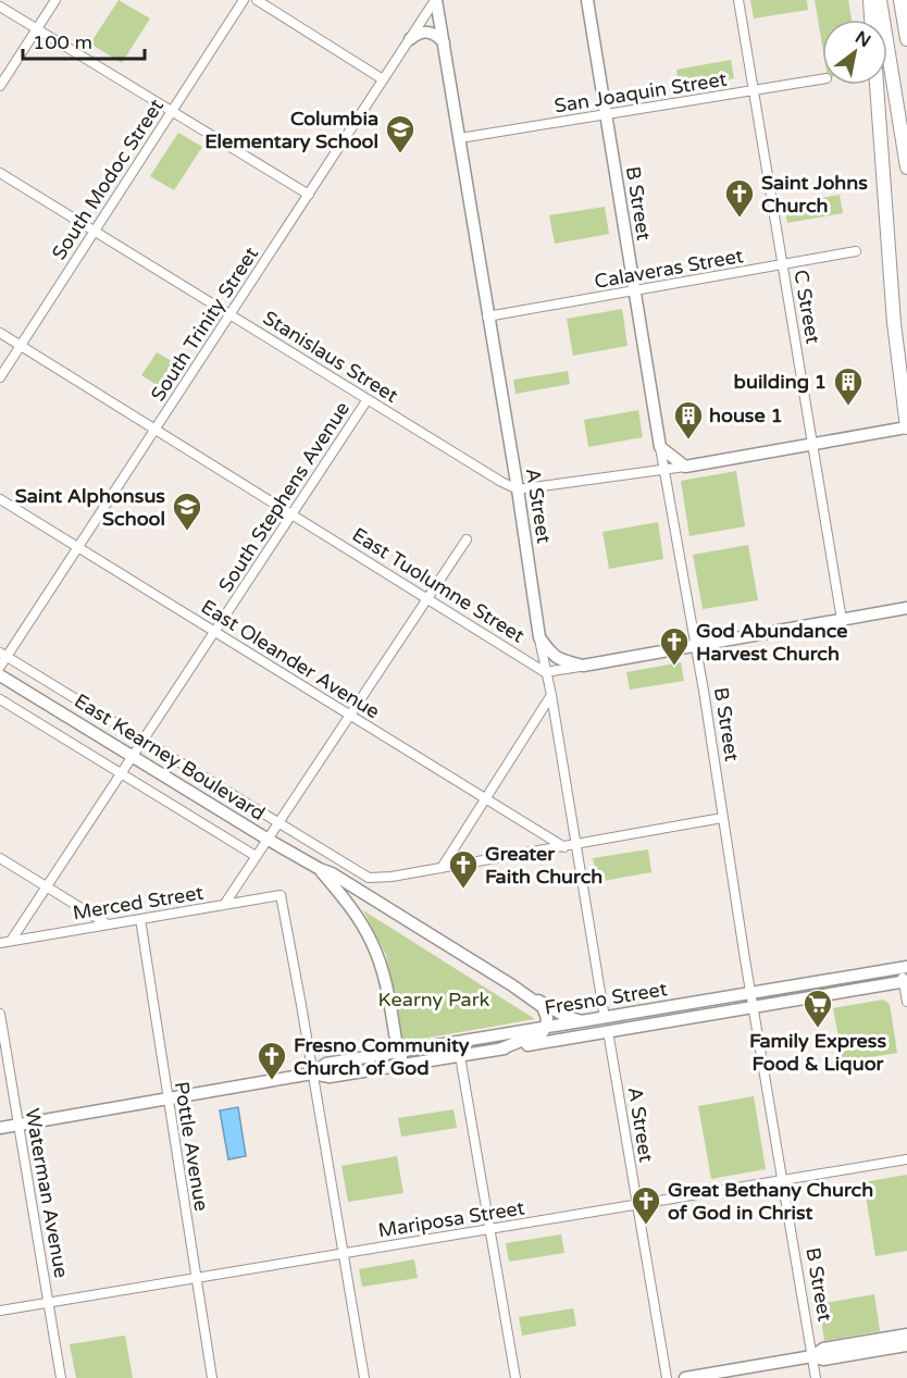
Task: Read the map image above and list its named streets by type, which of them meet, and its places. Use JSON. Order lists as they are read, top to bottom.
{
  "streets": {
    "main road": [
      "B Street",
      "A Street",
      "East Kearney Boulevard",
      "Fresno Street"
    ],
    "street": [
      "San Joaquin Street",
      "South Modoc Street",
      "Calaveras Street",
      "C Street",
      "South Trinity Street",
      "Stanislaus Street",
      "South Stephens Avenue",
      "East Tuolumne Street",
      "East Oleander Avenue",
      "Merced Street",
      "Pottle Avenue",
      "Waterman Avenue",
      "Mariposa Street"
    ]
  },
  "crossings": [
    ["San Joaquin Street", "B Street"],
    ["San Joaquin Street", "C Street"],
    ["San Joaquin Street", "A Street"],
    ["South Modoc Street", "Stanislaus Street"],
    ["South Modoc Street", "East Tuolumne Street"],
    ["B Street", "Calaveras Street"],
    ["B Street", "Fresno Street"],
    ["B Street", "Mariposa Street"],
    ["Calaveras Street", "C Street"],
    ["Calaveras Street", "A Street"],
    ["South Trinity Street", "Stanislaus Street"],
    ["South Trinity Street", "A Street"],
    ["South Trinity Street", "East Tuolumne Street"],
    ["South Trinity Street", "East Oleander Avenue"],
    ["South Trinity Street", "East Kearney Boulevard"],
    ["Stanislaus Street", "South Stephens Avenue"],
    ["Stanislaus Street", "A Street"],
    ["South Stephens Avenue", "East Tuolumne Street"],
    ["South Stephens Avenue", "East Oleander Avenue"],
    ["South Stephens Avenue", "East Kearney Boulevard"],
    ["South Stephens Avenue", "Merced Street"],
    ["A Street", "East Tuolumne Street"],
    ["A Street", "Fresno Street"],
    ["A Street", "Mariposa Street"],
    ["East Kearney Boulevard", "Fresno Street"],
    ["Merced Street", "Fresno Street"],
    ["Merced Street", "Pottle Avenue"],
    ["Fresno Street", "Pottle Avenue"],
    ["Fresno Street", "Waterman Avenue"],
    ["Pottle Avenue", "Mariposa Street"],
    ["Waterman Avenue", "Mariposa Street"]
  ],
  "parks": ["Kearny Park"],
  "places": {
    "school or university": ["Columbia Elementary School", "Saint Alphonsus School"],
    "church": [
      "Saint Johns Church",
      "God Abundance Harvest Church",
      "Greater Faith Church",
      "Fresno Community Church of God",
      "Great Bethany Church of God in Christ"
    ],
    "building": ["building 1", "house 1"],
    "supermarket": ["Family Express Food & Liquor"]
  },
  "scale_bar": "100 m",
  "north": "top right"
}
